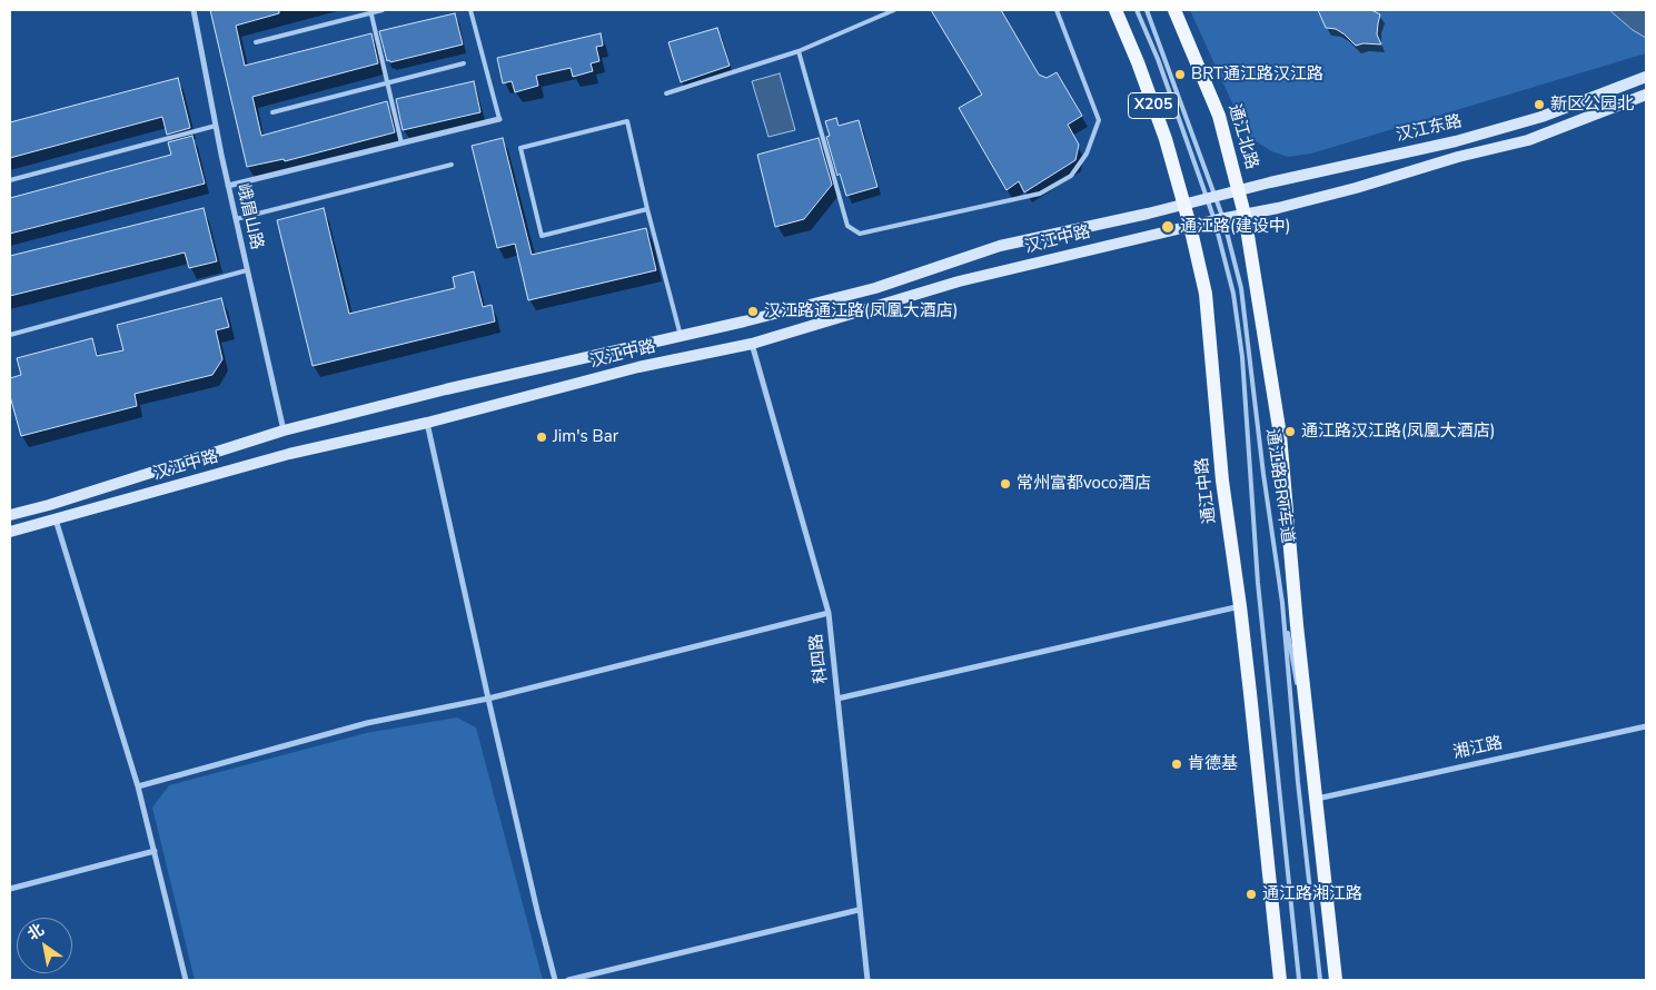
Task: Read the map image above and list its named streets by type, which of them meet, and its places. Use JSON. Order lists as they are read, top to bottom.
{
  "streets": {
    "main road": [
      "X205",
      "汉江东路",
      "通江北路",
      "汉江中路",
      "通江中路"
    ],
    "street": ["峨眉山路", "科四路", "湘江路"],
    "lane": ["通江路BRT车道"]
  },
  "crossings": [
    ["汉江东路", "通江北路"],
    ["汉江东路", "汉江中路"],
    ["汉江东路", "通江路BRT车道"],
    ["通江北路", "汉江中路"],
    ["峨眉山路", "汉江中路"],
    ["汉江中路", "通江路BRT车道"],
    ["汉江中路", "通江中路"],
    ["汉江中路", "科四路"]
  ],
  "places": [
    "BRT通江路汉江路",
    "新区公园北",
    "通江路(建设中)",
    "汉江路通江路(凤凰大酒店)",
    "通江路汉江路(凤凰大酒店)",
    "Jim's Bar",
    "常州富都voco酒店",
    "肯德基",
    "通江路湘江路"
  ],
  "north": "top left"
}
